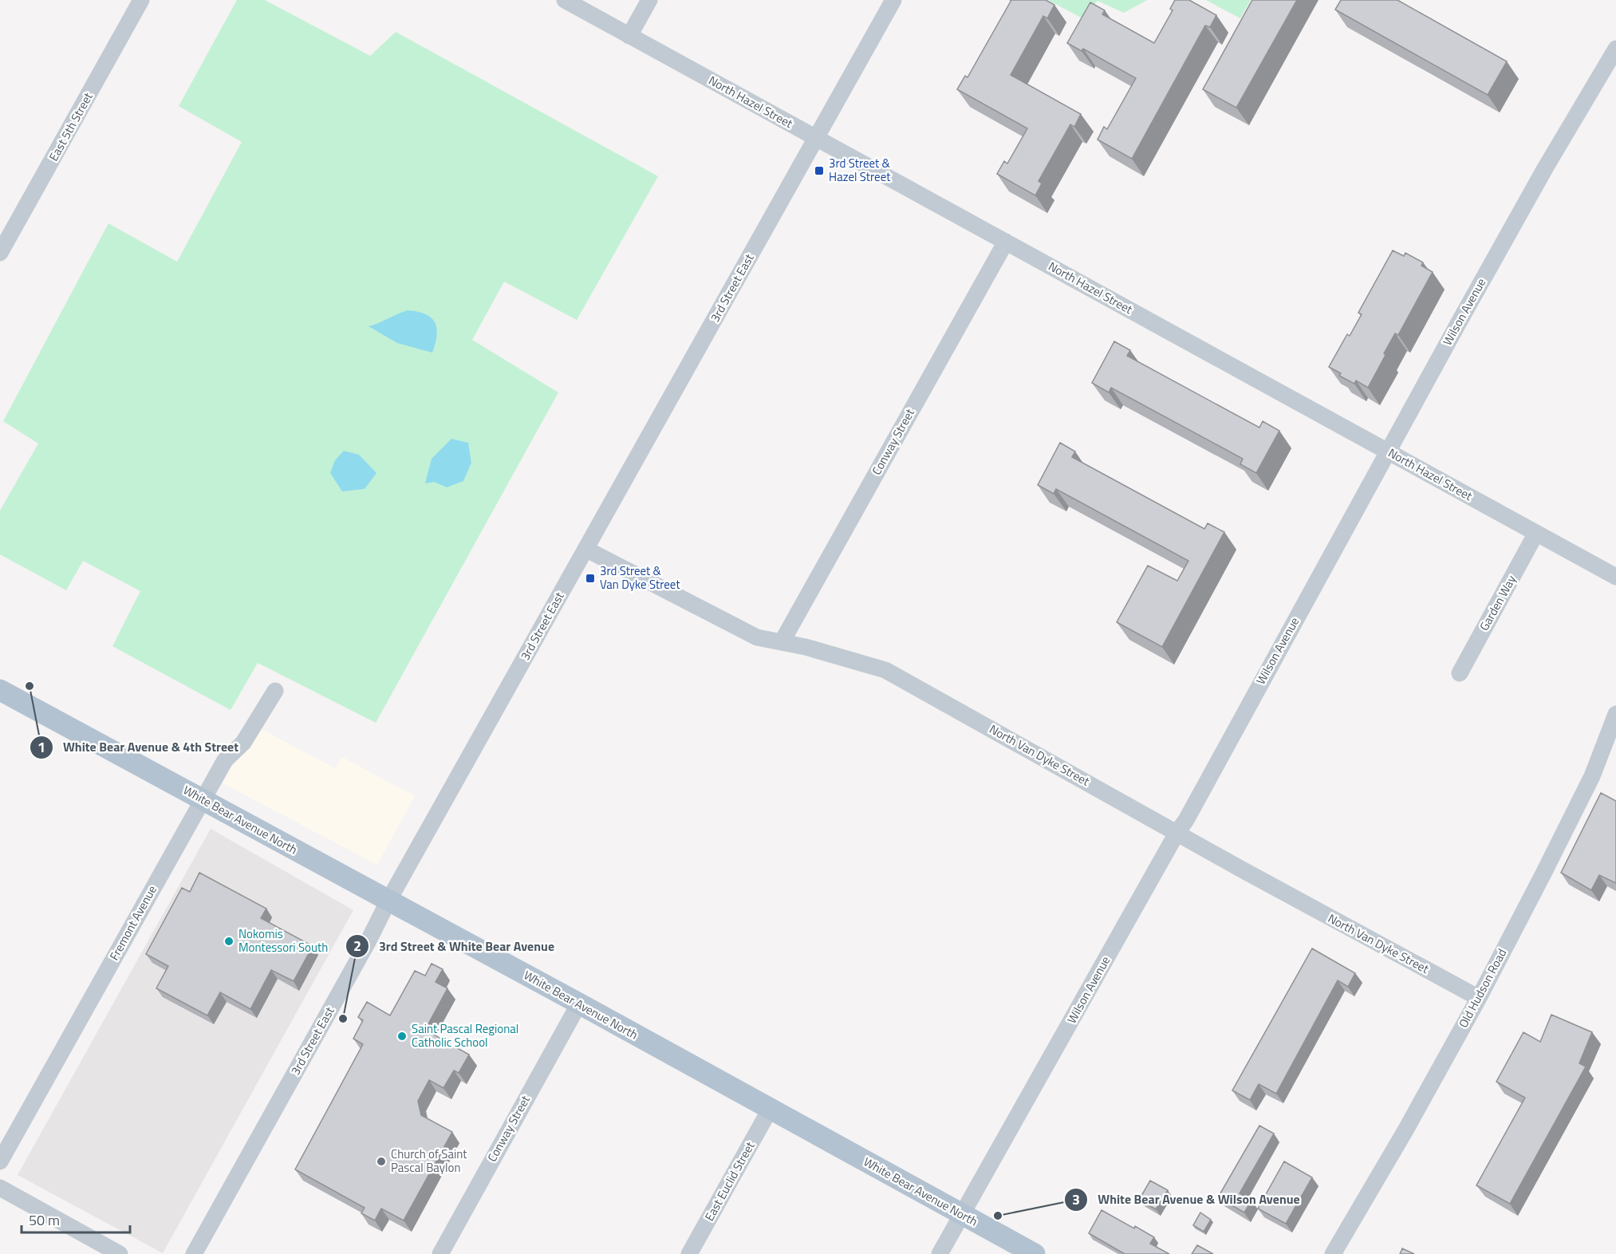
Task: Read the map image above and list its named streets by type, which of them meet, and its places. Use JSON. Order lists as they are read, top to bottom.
{
  "streets": {
    "main road": ["White Bear Avenue North"],
    "street": [
      "North Hazel Street",
      "East 5th Street",
      "3rd Street East",
      "Wilson Avenue",
      "Conway Street",
      "Garden Way",
      "North Van Dyke Street",
      "Fremont Avenue",
      "Old Hudson Road",
      "East Euclid Street"
    ]
  },
  "crossings": [
    ["North Hazel Street", "3rd Street East"],
    ["North Hazel Street", "Wilson Avenue"],
    ["North Hazel Street", "Conway Street"],
    ["North Hazel Street", "Garden Way"],
    ["3rd Street East", "North Van Dyke Street"],
    ["3rd Street East", "White Bear Avenue North"],
    ["Wilson Avenue", "North Van Dyke Street"],
    ["Wilson Avenue", "White Bear Avenue North"],
    ["Conway Street", "North Van Dyke Street"],
    ["Conway Street", "White Bear Avenue North"],
    ["North Van Dyke Street", "Old Hudson Road"],
    ["White Bear Avenue North", "Fremont Avenue"],
    ["White Bear Avenue North", "East Euclid Street"]
  ],
  "places": {
    "transit": ["3rd Street & Hazel Street", "3rd Street & Van Dyke Street"],
    "other": [
      "White Bear Avenue & 4th Street",
      "Nokomis Montessori South",
      "3rd Street & White Bear Avenue",
      "Saint Pascal Regional Catholic School",
      "Church of Saint Pascal Baylon",
      "White Bear Avenue & Wilson Avenue"
    ]
  },
  "scale_bar": "50 m"
}
